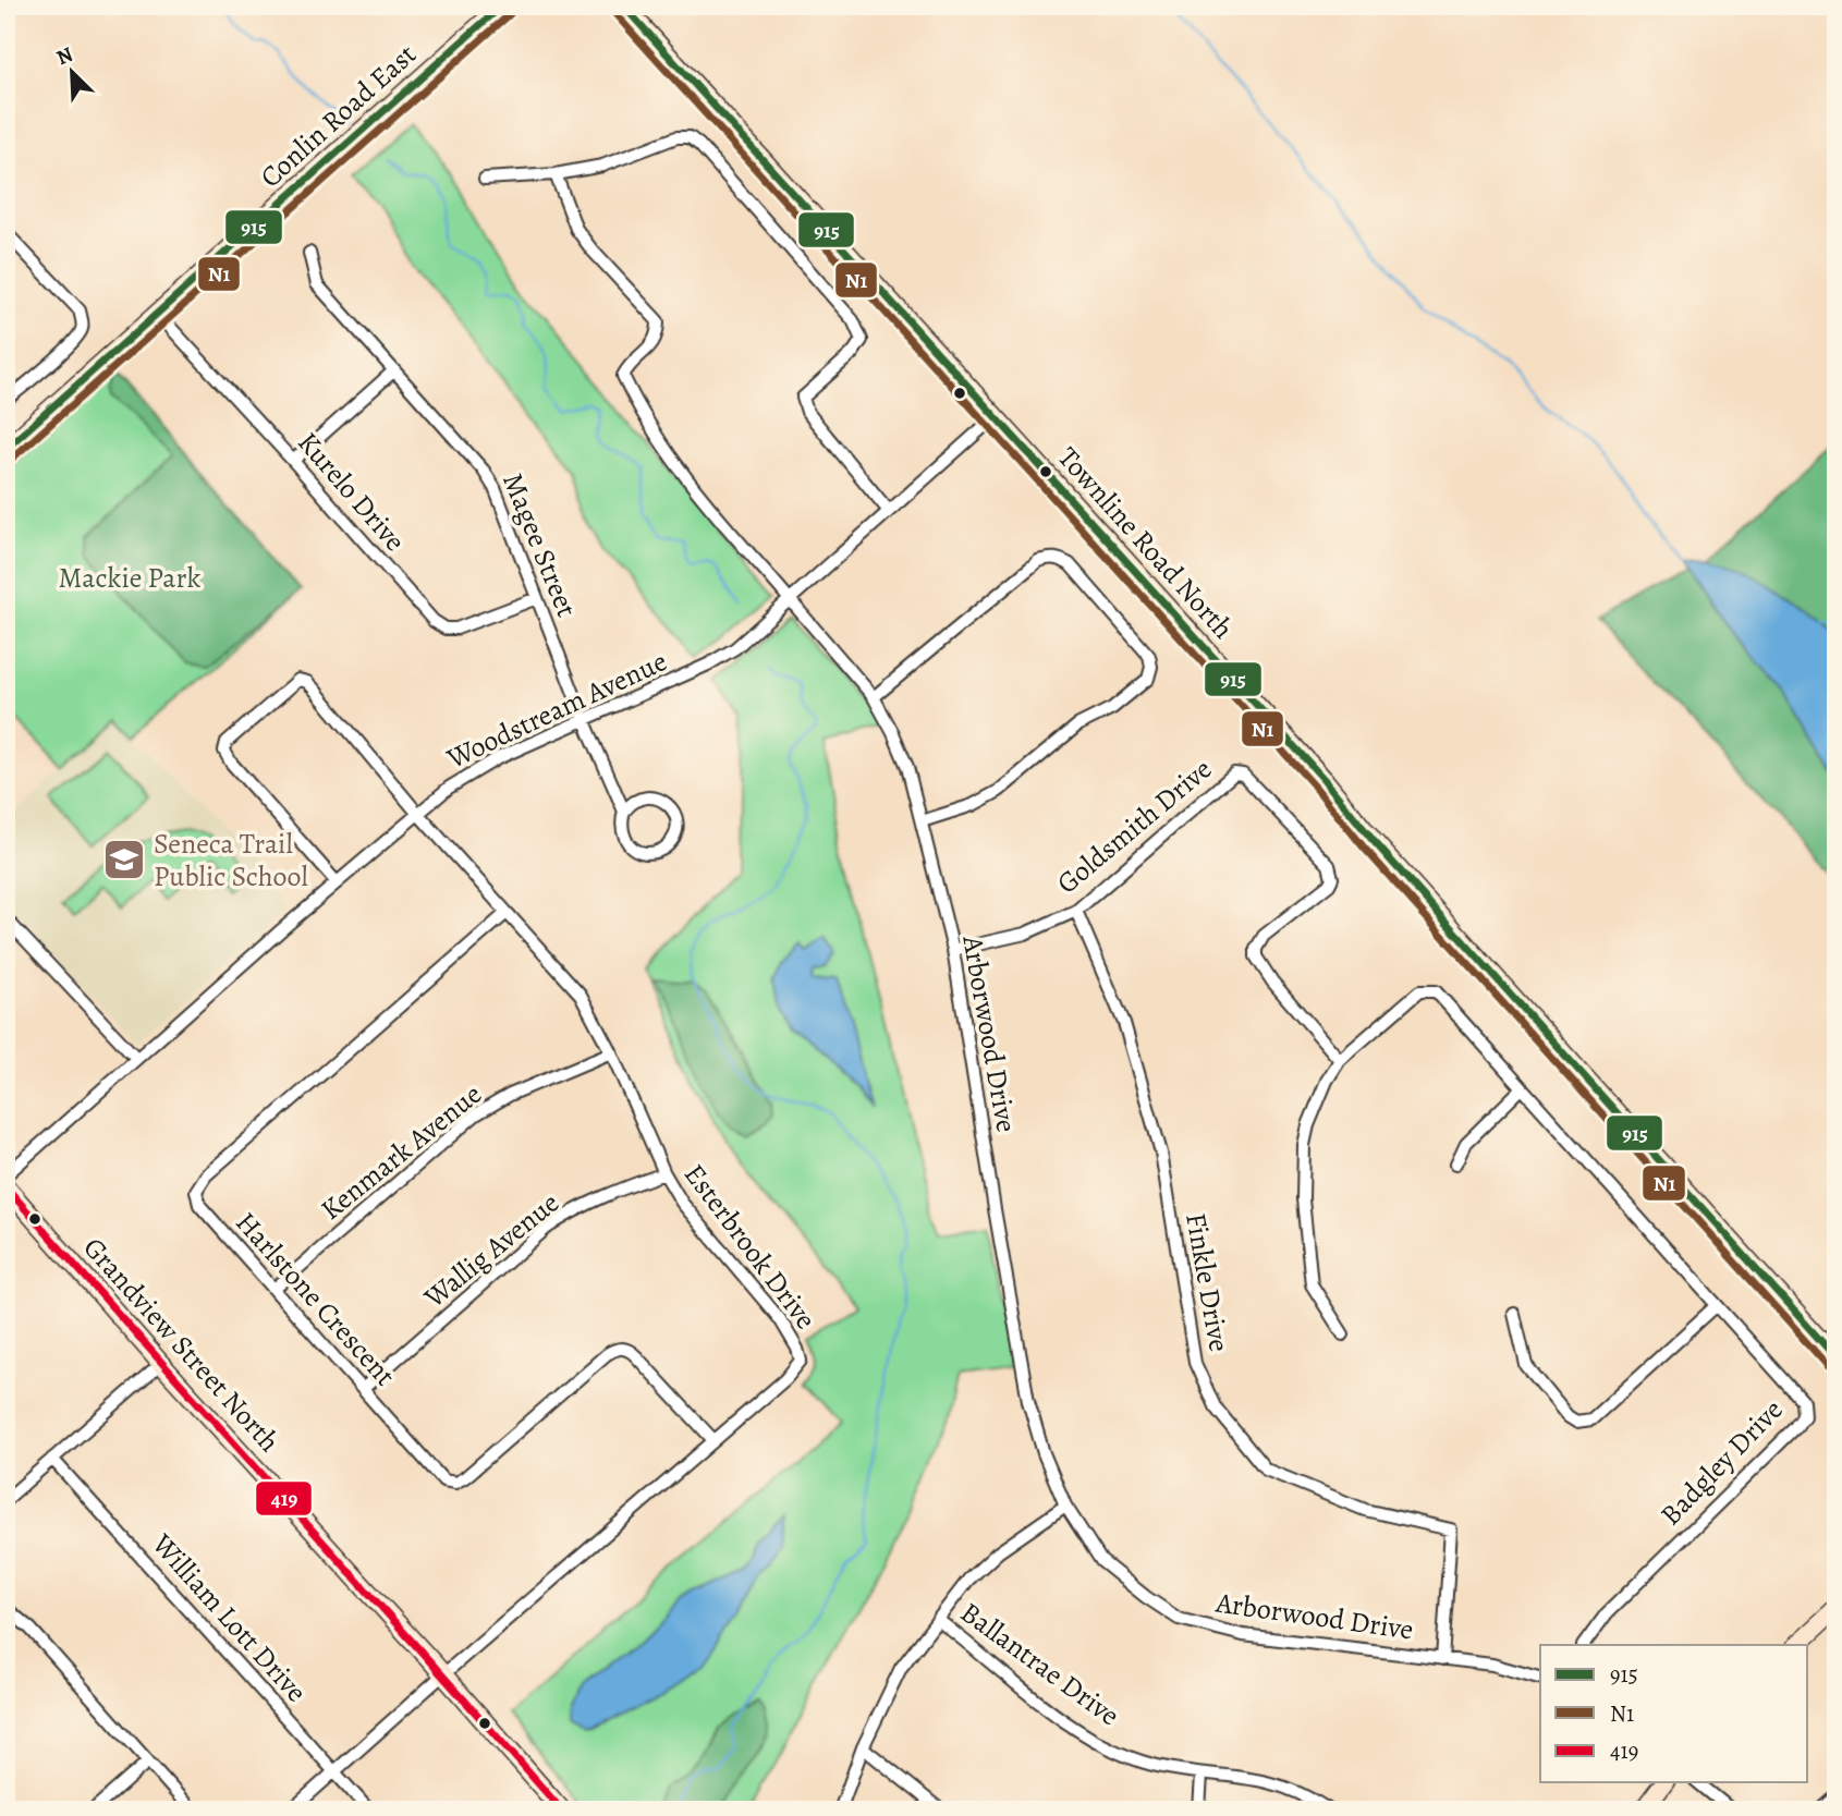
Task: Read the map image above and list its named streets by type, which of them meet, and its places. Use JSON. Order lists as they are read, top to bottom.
{
  "streets": {
    "street": [
      "Conlin Road East",
      "Kurelo Drive",
      "Townline Road North",
      "Magee Street",
      "Woodstream Avenue",
      "Goldsmith Drive",
      "Arborwood Drive",
      "Kenmark Avenue",
      "Esterbrook Drive",
      "Wallig Avenue",
      "Finkle Drive",
      "Harlstone Crescent",
      "Grandview Street North",
      "Badgley Drive",
      "William Lott Drive",
      "Ballantrae Drive"
    ]
  },
  "crossings": [
    ["Conlin Road East", "Kurelo Drive"],
    ["Kurelo Drive", "Magee Street"],
    ["Townline Road North", "Woodstream Avenue"],
    ["Magee Street", "Woodstream Avenue"],
    ["Woodstream Avenue", "Arborwood Drive"],
    ["Woodstream Avenue", "Esterbrook Drive"],
    ["Goldsmith Drive", "Arborwood Drive"],
    ["Goldsmith Drive", "Finkle Drive"],
    ["Goldsmith Drive", "Badgley Drive"],
    ["Arborwood Drive", "Finkle Drive"],
    ["Kenmark Avenue", "Esterbrook Drive"],
    ["Kenmark Avenue", "Harlstone Crescent"],
    ["Esterbrook Drive", "Wallig Avenue"],
    ["Esterbrook Drive", "Harlstone Crescent"],
    ["Esterbrook Drive", "Grandview Street North"],
    ["Esterbrook Drive", "William Lott Drive"],
    ["Wallig Avenue", "Harlstone Crescent"]
  ],
  "parks": ["Mackie Park"],
  "places": {
    "school or university": ["Seneca Trail Public School"]
  },
  "lines": ["transit line 915", "transit line N1", "transit line 419"],
  "legend": ["915", "N1", "419"],
  "north": "top left"
}
